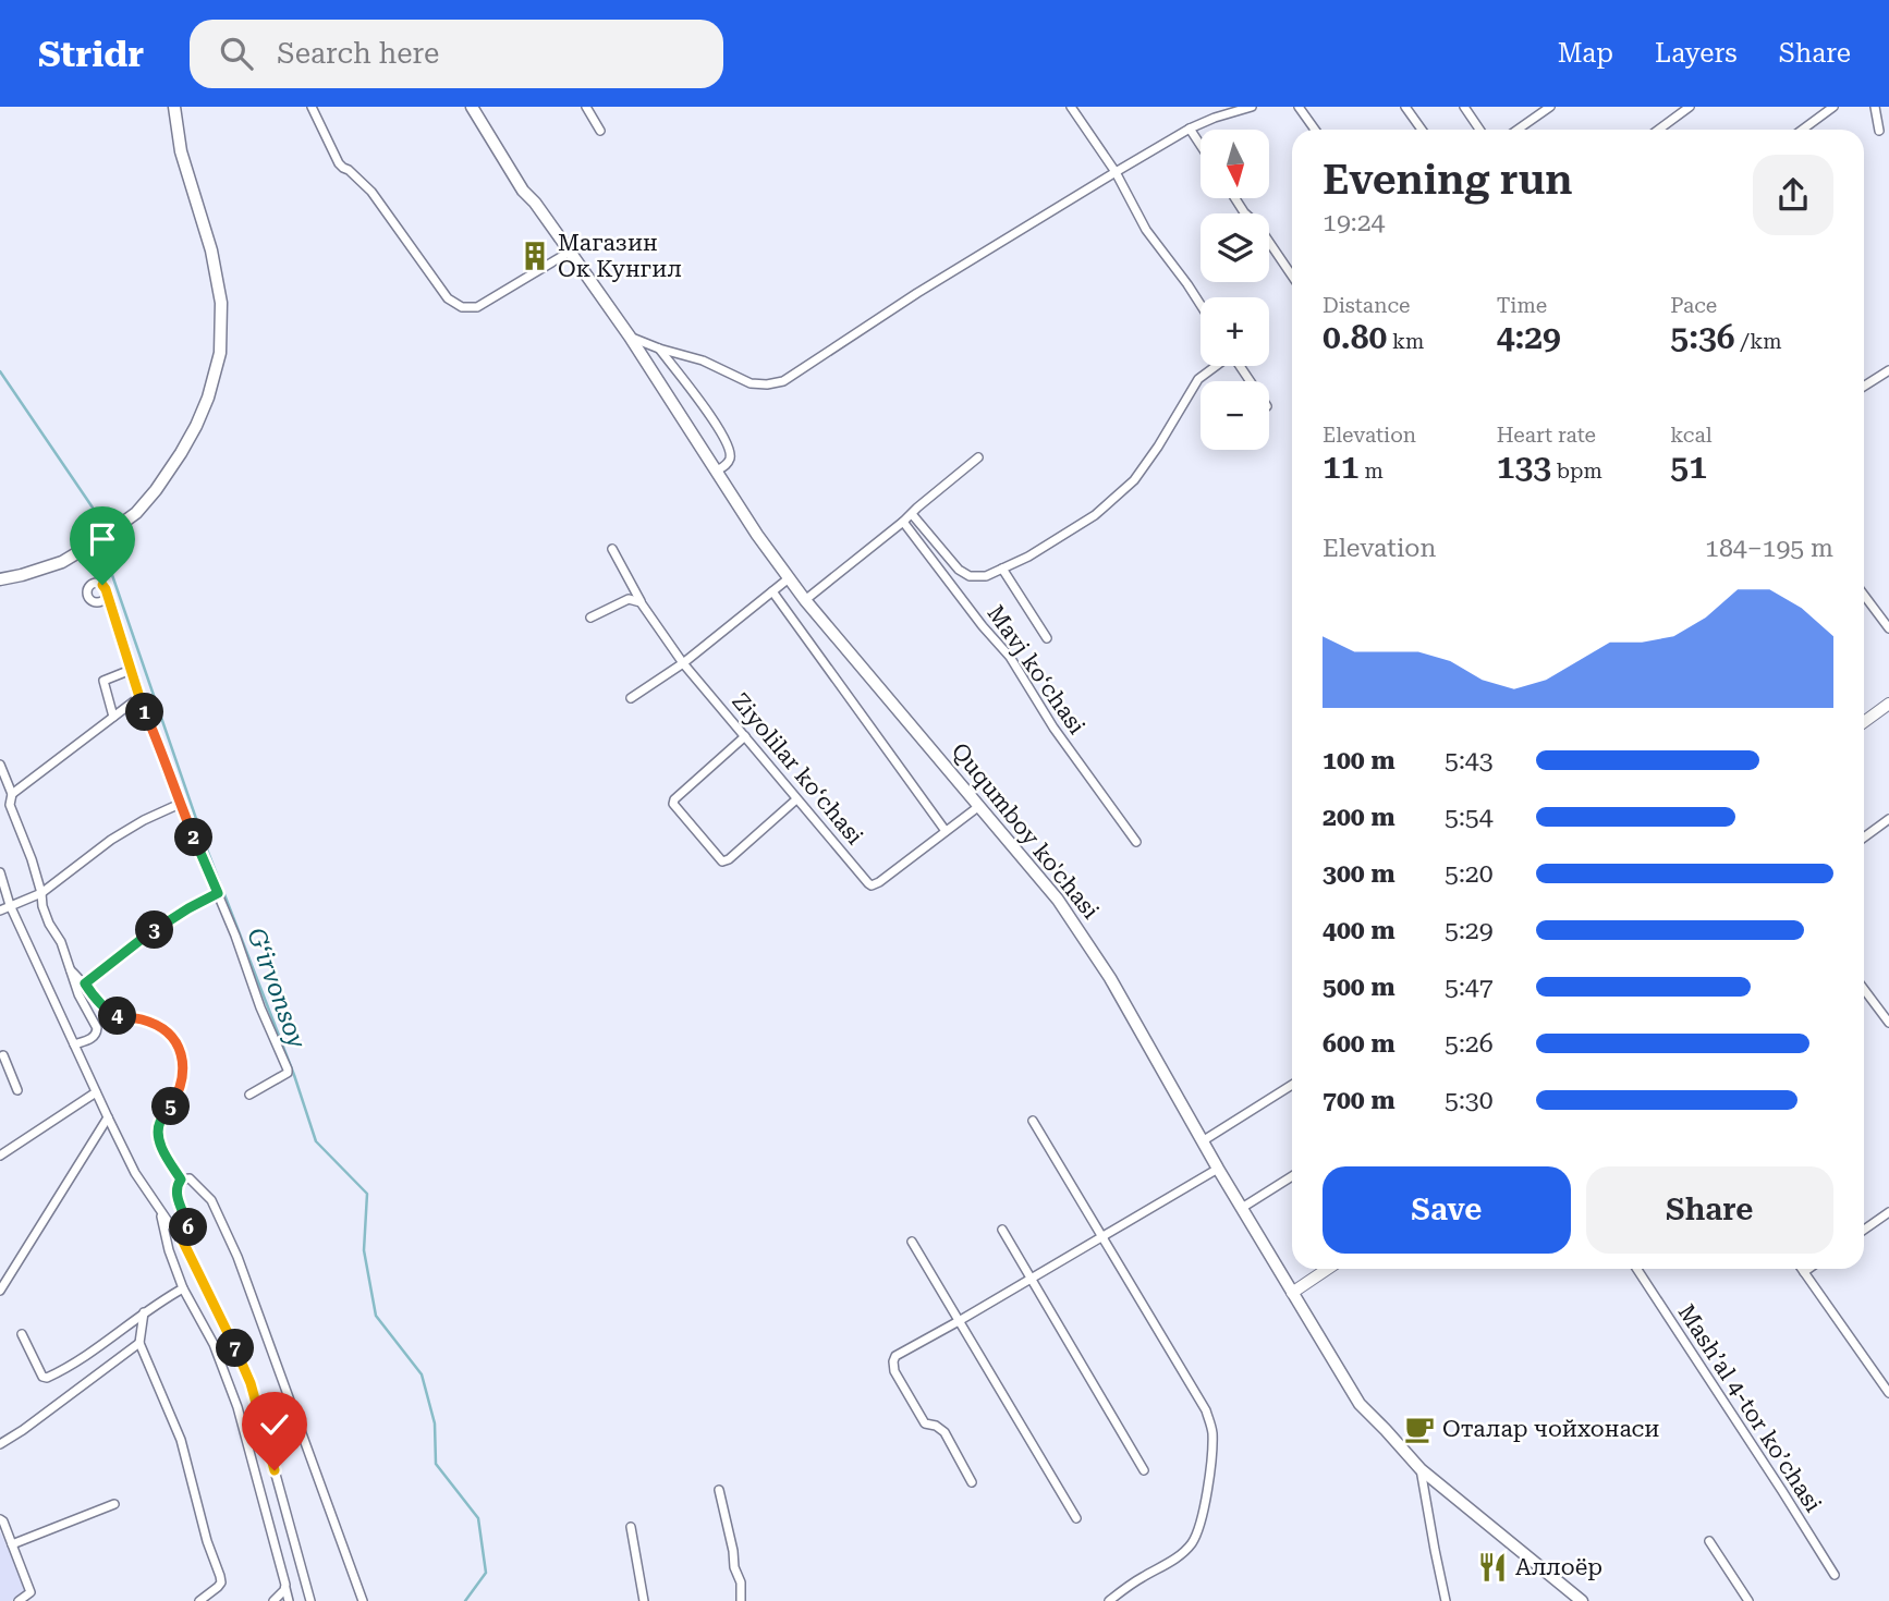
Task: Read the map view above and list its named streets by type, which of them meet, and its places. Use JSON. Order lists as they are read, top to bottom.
{
  "streets": {
    "main road": ["Ququmboy ko'chasi"],
    "street": ["Mavj koʻchasi", "Ziyolilar koʻchasi", "Mashʼal 4-tor koʼchasi"]
  },
  "water": ["G‘irvonsoy"],
  "places": {
    "building": ["Магазин Ок Кунгил"],
    "cafe": ["Оталар чойхонаси"],
    "restaurant": ["Аллоёр"]
  },
  "north": "bottom",
  "page": {
    "header": "Stridr",
    "search": "Search here",
    "nav": ["Map", "Layers", "Share"],
    "map_buttons": ["+", "−"],
    "heading": ["Evening run", "19:24"],
    "stats": [
      ["Distance", "0.80 km"],
      ["Time", "4:29"],
      ["Pace", "5:36 /km"],
      ["Elevation", "11 m"],
      ["Heart rate", "133 bpm"],
      ["kcal", "51"]
    ],
    "chart": ["Elevation", "184–195 m"],
    "pins": [
      "1",
      "2",
      "3",
      "4",
      "5",
      "6",
      "7"
    ],
    "list": [
      {
        "name": "100 m",
        "note": "5:43"
      },
      {
        "name": "200 m",
        "note": "5:54"
      },
      {
        "name": "300 m",
        "note": "5:20"
      },
      {
        "name": "400 m",
        "note": "5:29"
      },
      {
        "name": "500 m",
        "note": "5:47"
      },
      {
        "name": "600 m",
        "note": "5:26"
      },
      {
        "name": "700 m",
        "note": "5:30"
      }
    ],
    "buttons": ["Save", "Share"]
  }
}
